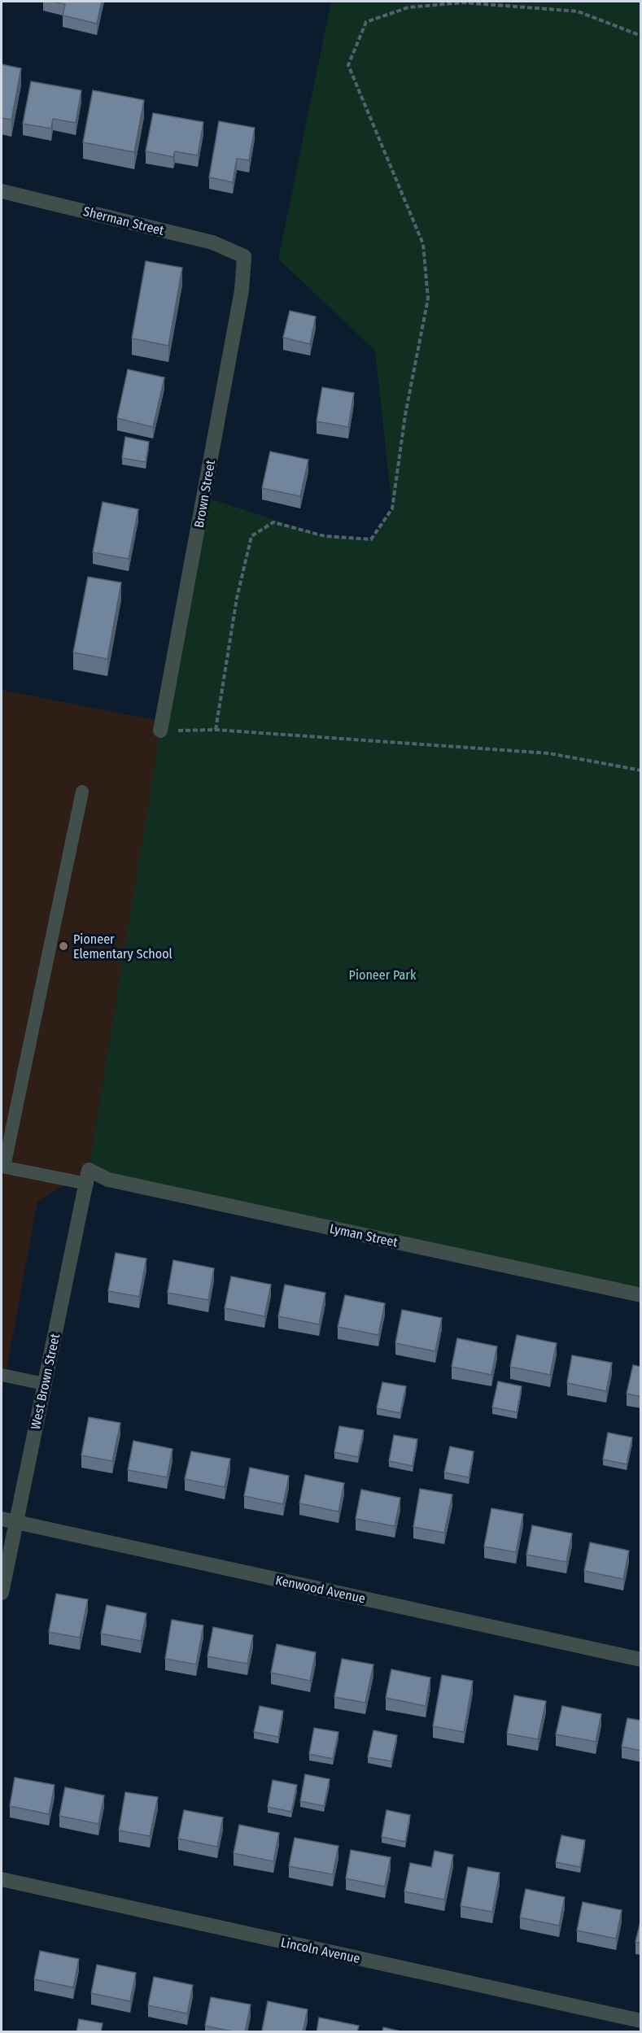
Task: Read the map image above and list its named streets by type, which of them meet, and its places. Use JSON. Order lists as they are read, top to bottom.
{
  "streets": {
    "street": [
      "Sherman Street",
      "Brown Street",
      "Lyman Street",
      "West Brown Street",
      "Kenwood Avenue",
      "Lincoln Avenue"
    ]
  },
  "crossings": [
    ["Sherman Street", "Brown Street"],
    ["Lyman Street", "West Brown Street"],
    ["West Brown Street", "Kenwood Avenue"]
  ],
  "parks": ["Pioneer Park"],
  "places": ["Pioneer Elementary School"]
}
